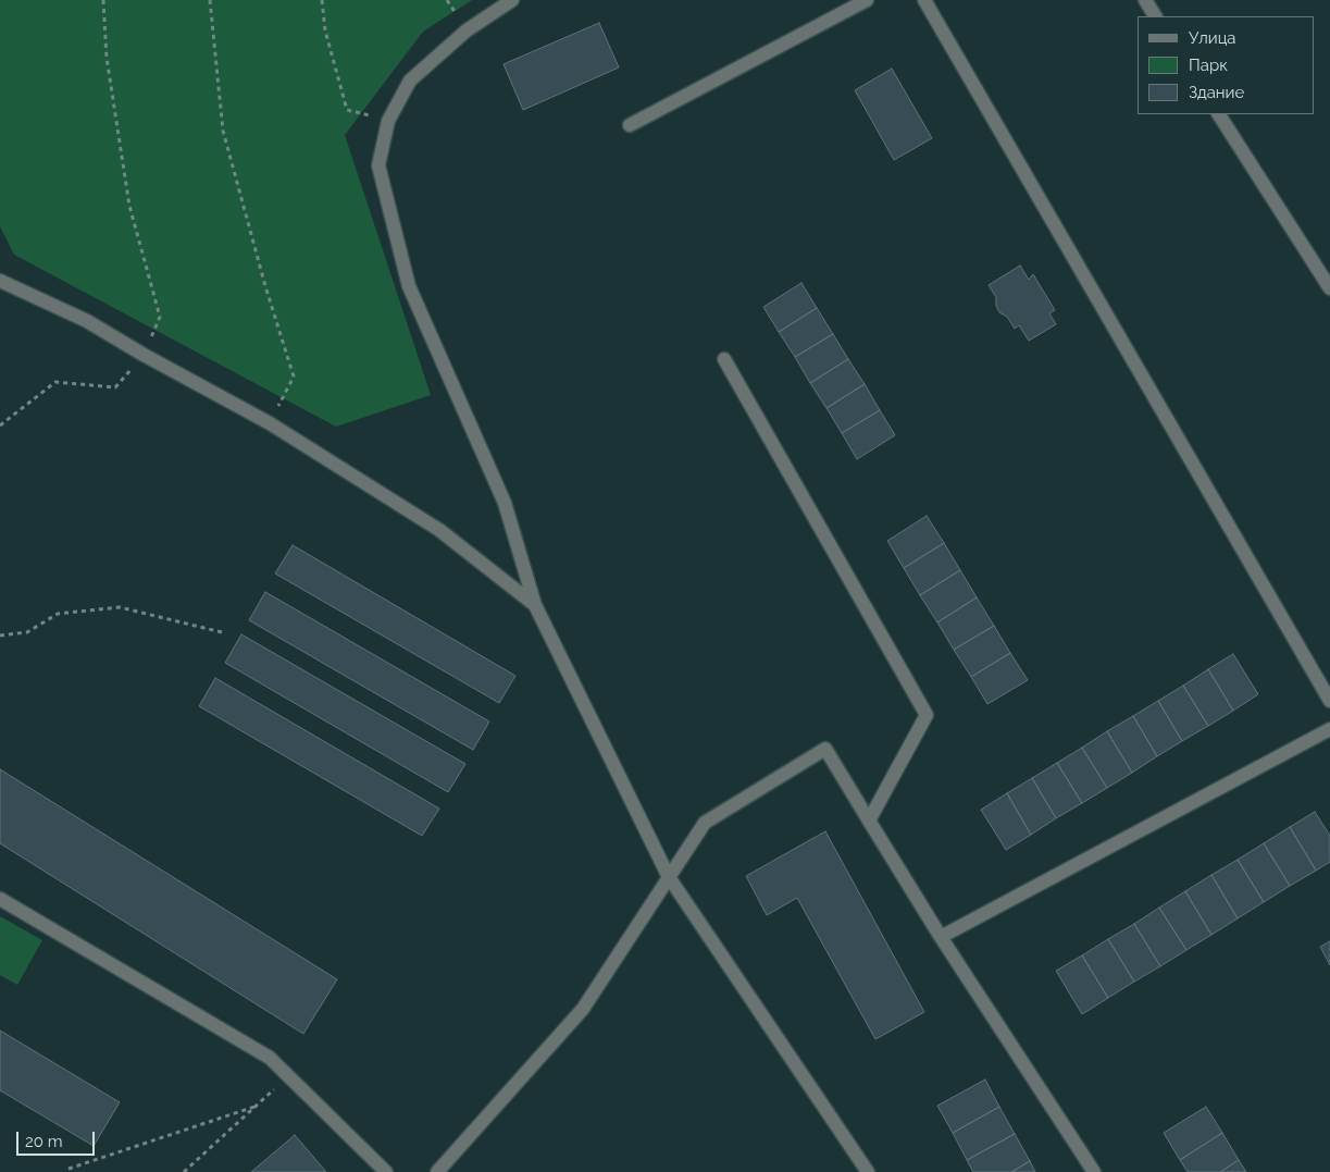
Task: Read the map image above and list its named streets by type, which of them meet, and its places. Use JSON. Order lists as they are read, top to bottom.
{
  "legend": ["Улица", "Парк", "Здание"],
  "scale_bar": "20 m"
}
